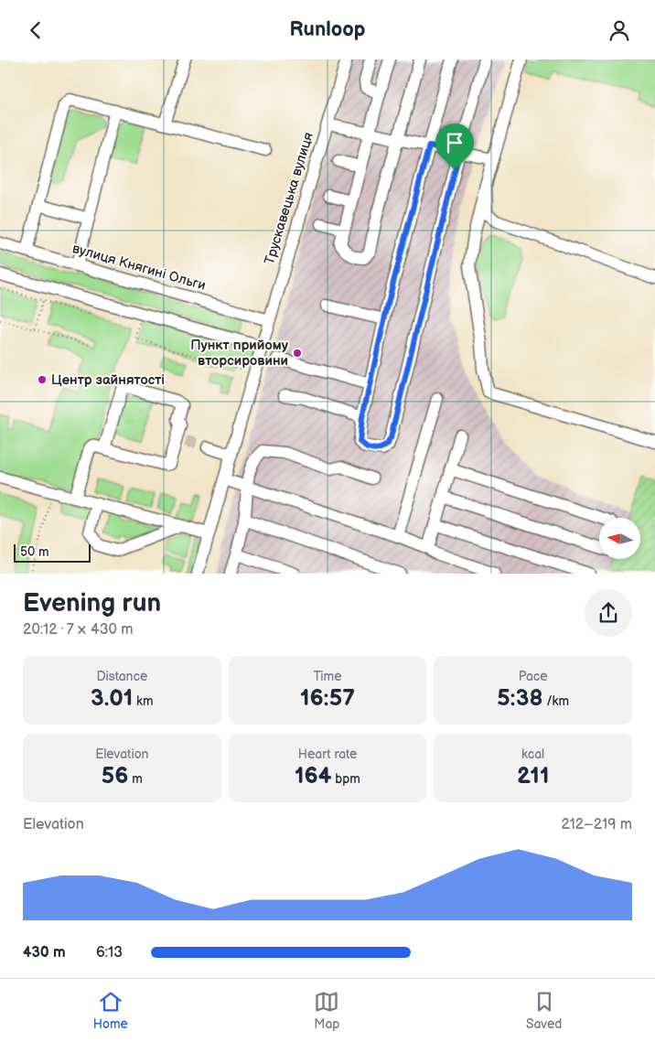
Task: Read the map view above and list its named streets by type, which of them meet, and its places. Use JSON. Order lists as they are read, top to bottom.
{
  "streets": {
    "street": ["Трускавецька вулиця", "вулиця Княгині Ольги"]
  },
  "crossings": [
    ["Трускавецька вулиця", "вулиця Княгині Ольги"]
  ],
  "places": ["Пункт прийому вторсировини", "Центр зайнятості"],
  "scale_bar": "50 m",
  "north": "left",
  "page": {
    "header": "Runloop",
    "scale": "50 m",
    "heading": ["Evening run", "20:12 · 7 × 430 m"],
    "stats": [
      ["Distance", "3.01 km"],
      ["Time", "16:57"],
      ["Pace", "5:38 /km"],
      ["Elevation", "56 m"],
      ["Heart rate", "164 bpm"],
      ["kcal", "211"]
    ],
    "chart": ["Elevation", "212–219 m"],
    "list": [
      {
        "name": "430 m",
        "note": "6:13"
      }
    ],
    "tabs": ["Home", "Map", "Saved"]
  }
}
